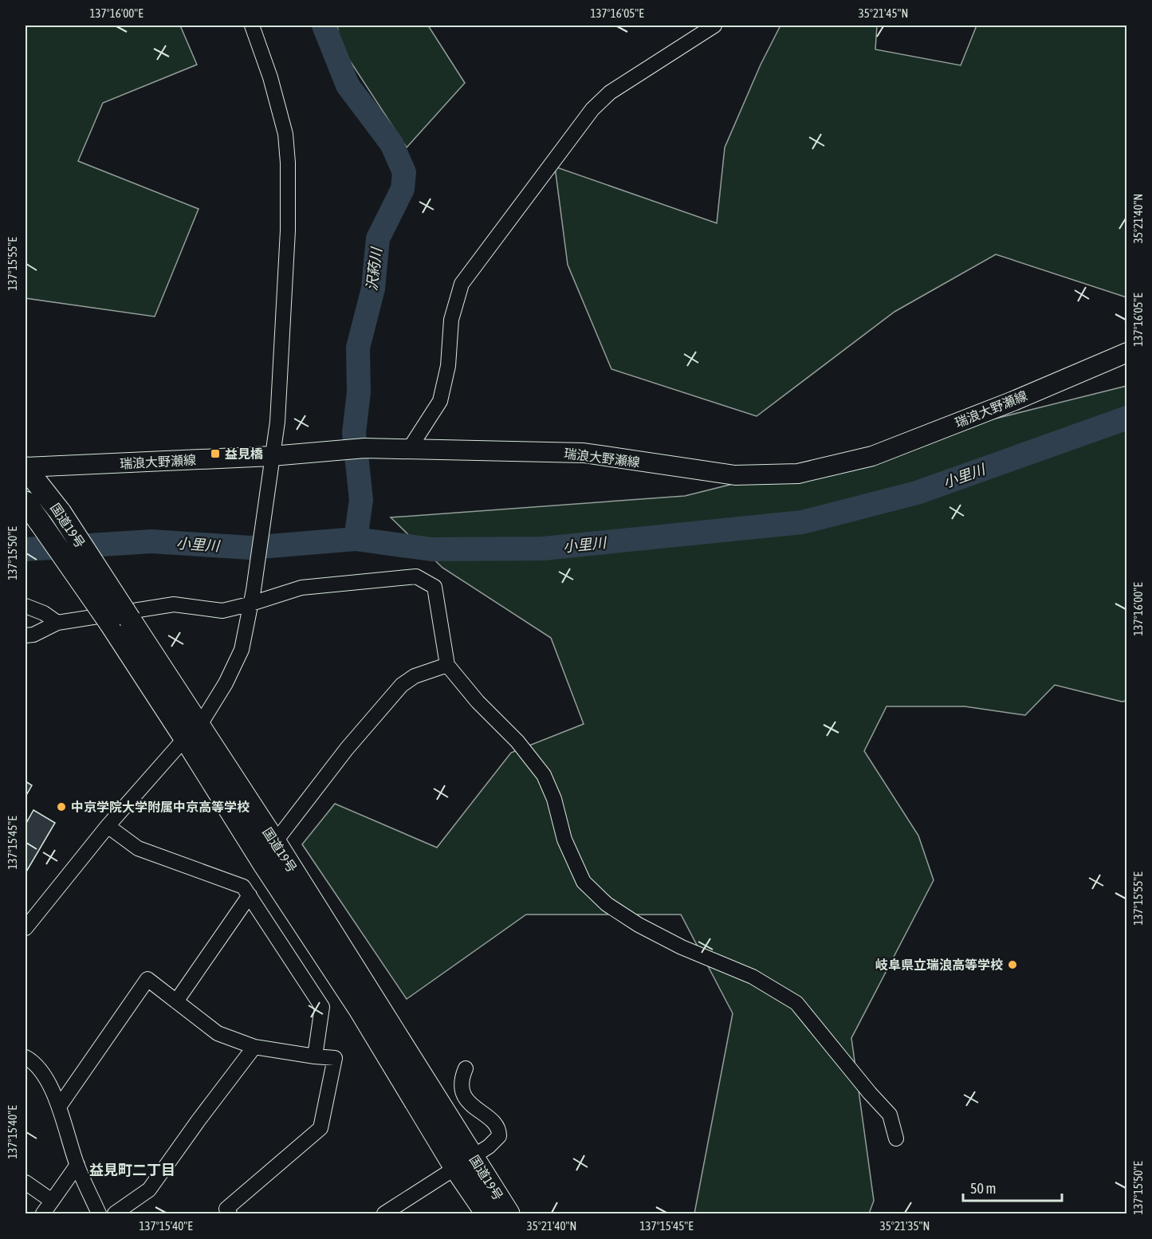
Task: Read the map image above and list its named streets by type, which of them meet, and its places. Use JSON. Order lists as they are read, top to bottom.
{
  "streets": {
    "highway": ["国道19号"],
    "main road": ["瑞浪大野瀬線"]
  },
  "crossings": [
    ["瑞浪大野瀬線", "国道19号"]
  ],
  "districts": ["益見町二丁目"],
  "water": ["沢葯川", "小里川"],
  "places": {
    "transit": ["益見橋"],
    "other": ["中京学院大学附属中京高等学校", "岐阜県立瑞浪高等学校"]
  },
  "scale_bar": "50 m",
  "coordinates": [
    "137°16'00\"E",
    "137°16'05\"E",
    "35°21'45\"N",
    "35°21'40\"N",
    "137°15'55\"E",
    "137°15'50\"E",
    "137°15'45\"E",
    "137°15'40\"E",
    "35°21'35\"N"
  ]
}
